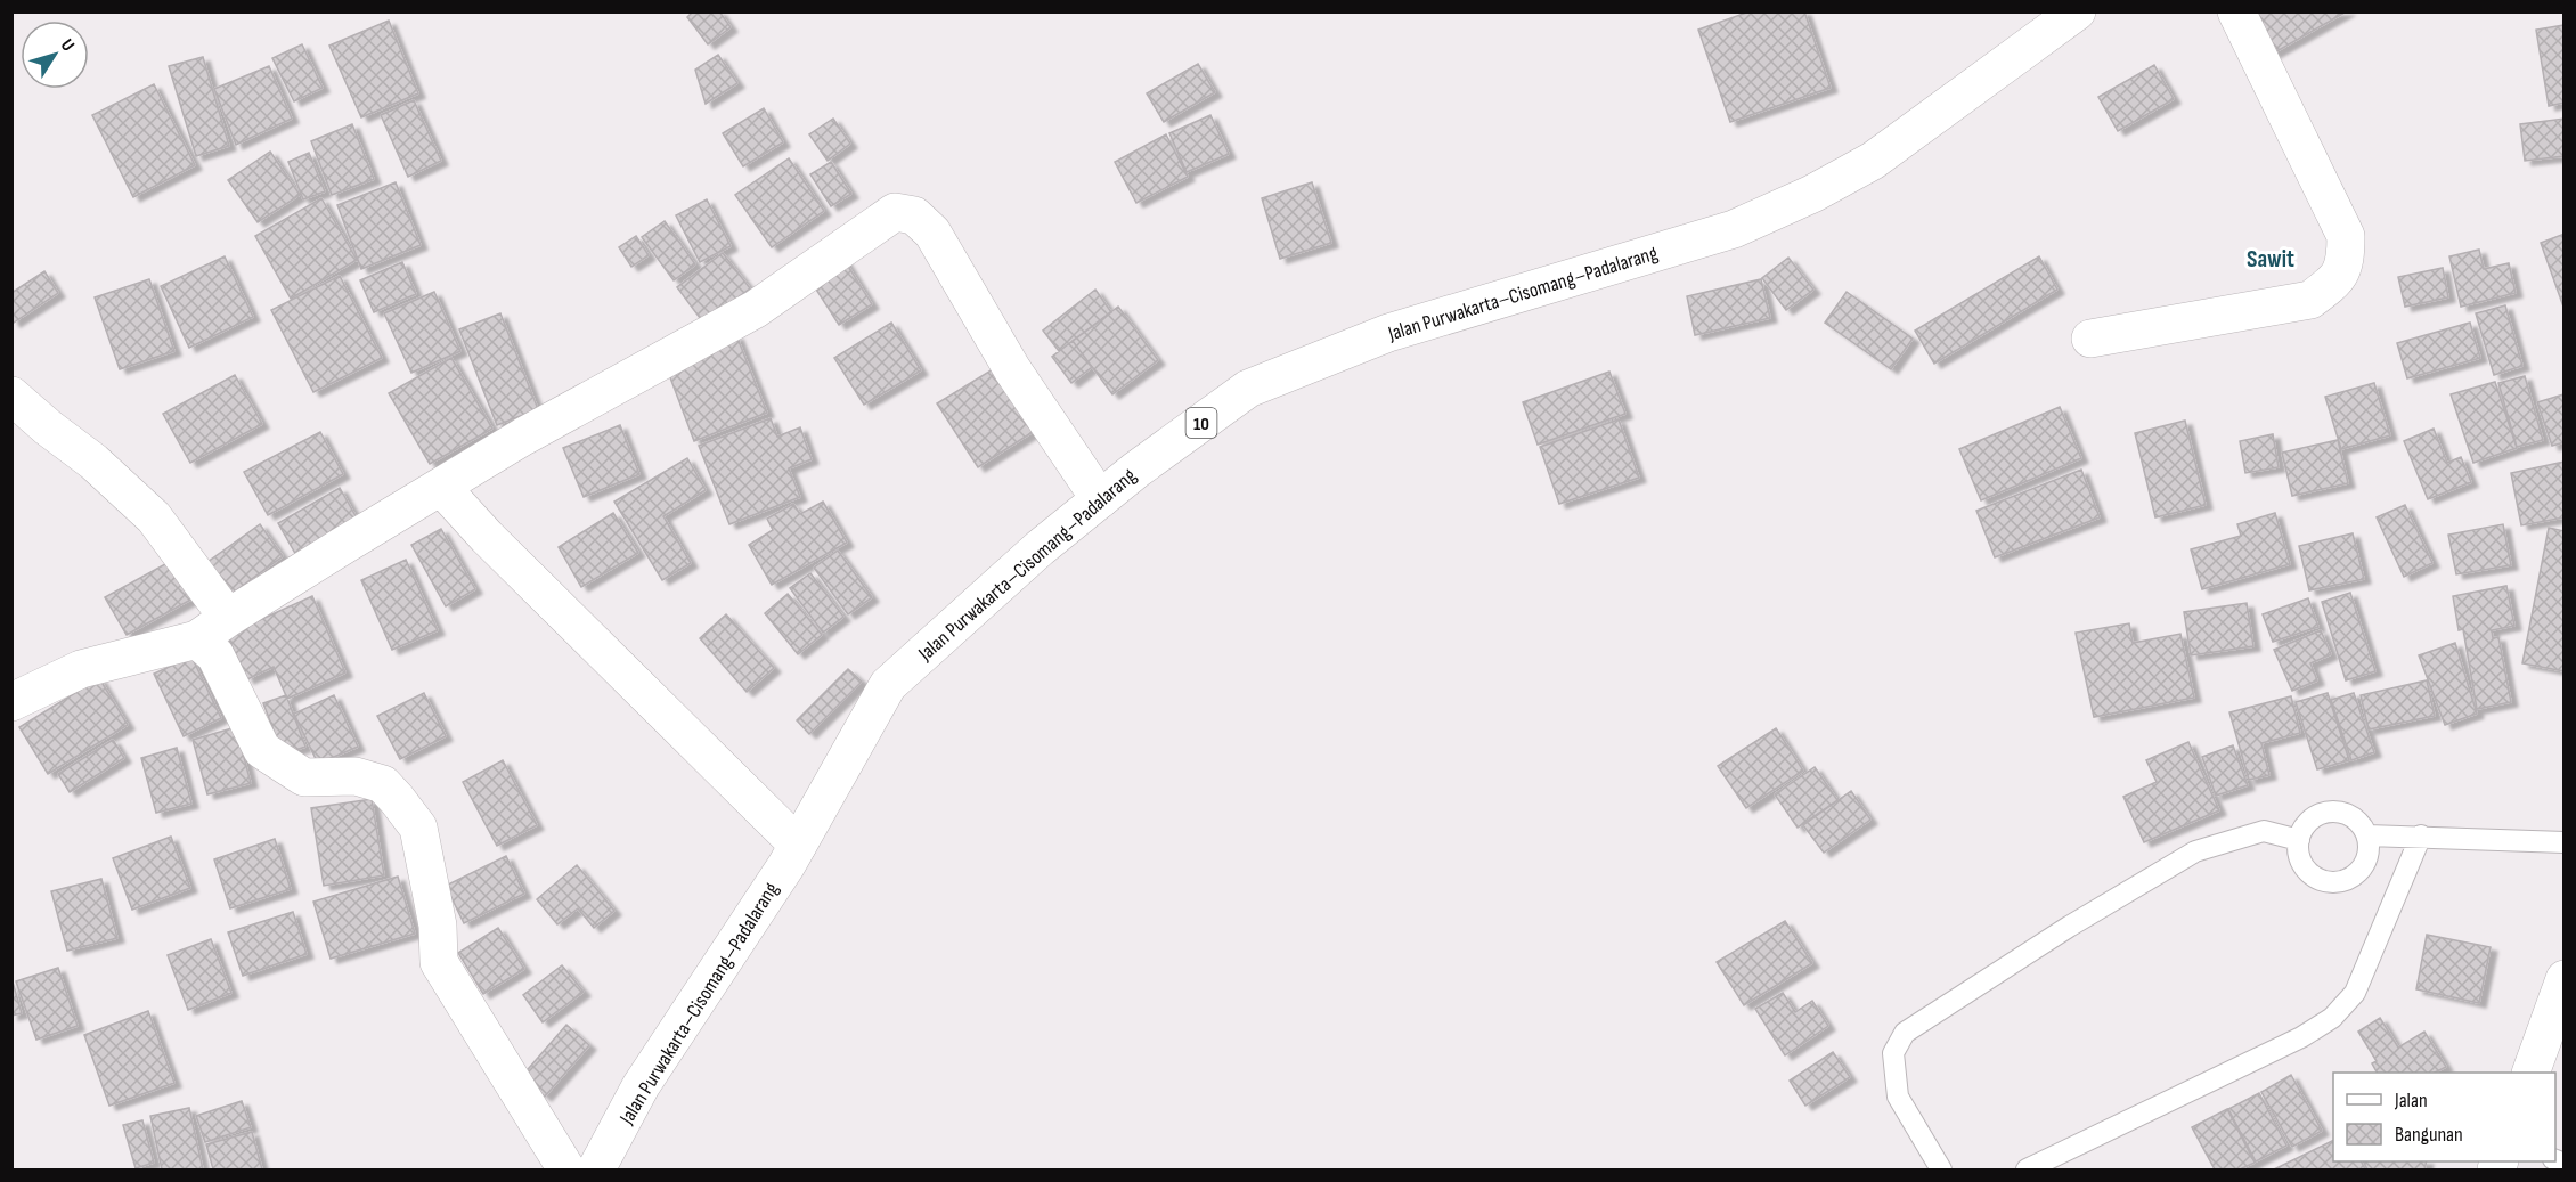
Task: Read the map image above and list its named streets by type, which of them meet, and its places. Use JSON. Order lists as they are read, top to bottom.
{
  "streets": {
    "main road": ["Jalan Purwakarta–Cisomang–Padalarang", "10"]
  },
  "districts": ["Sawit"],
  "legend": ["Jalan", "Bangunan"],
  "north": "top right"
}
